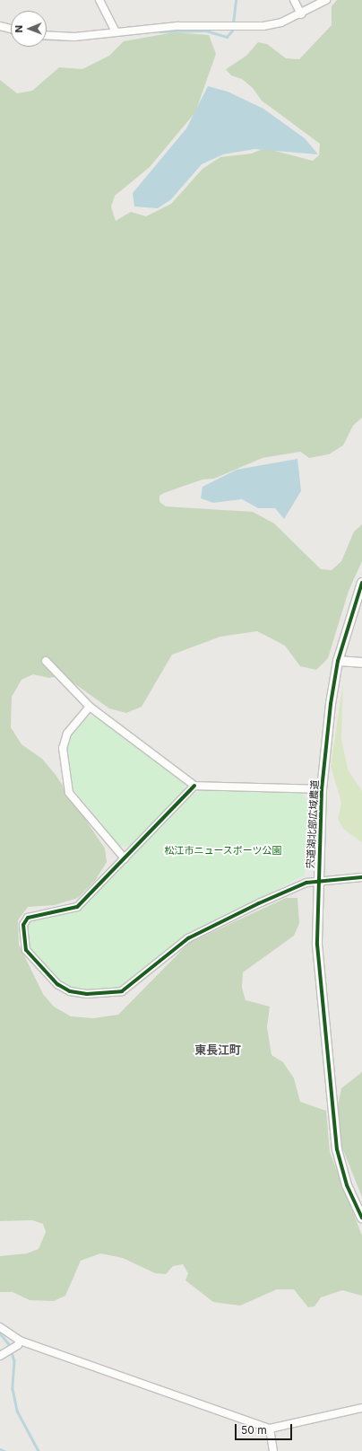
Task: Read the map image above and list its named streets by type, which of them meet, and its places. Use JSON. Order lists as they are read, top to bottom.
{
  "streets": {
    "street": ["宍道湖北部広域農道"]
  },
  "districts": ["東長江町"],
  "parks": ["松江市ニュースポーツ公園"],
  "scale_bar": "50 m",
  "north": "left"
}
